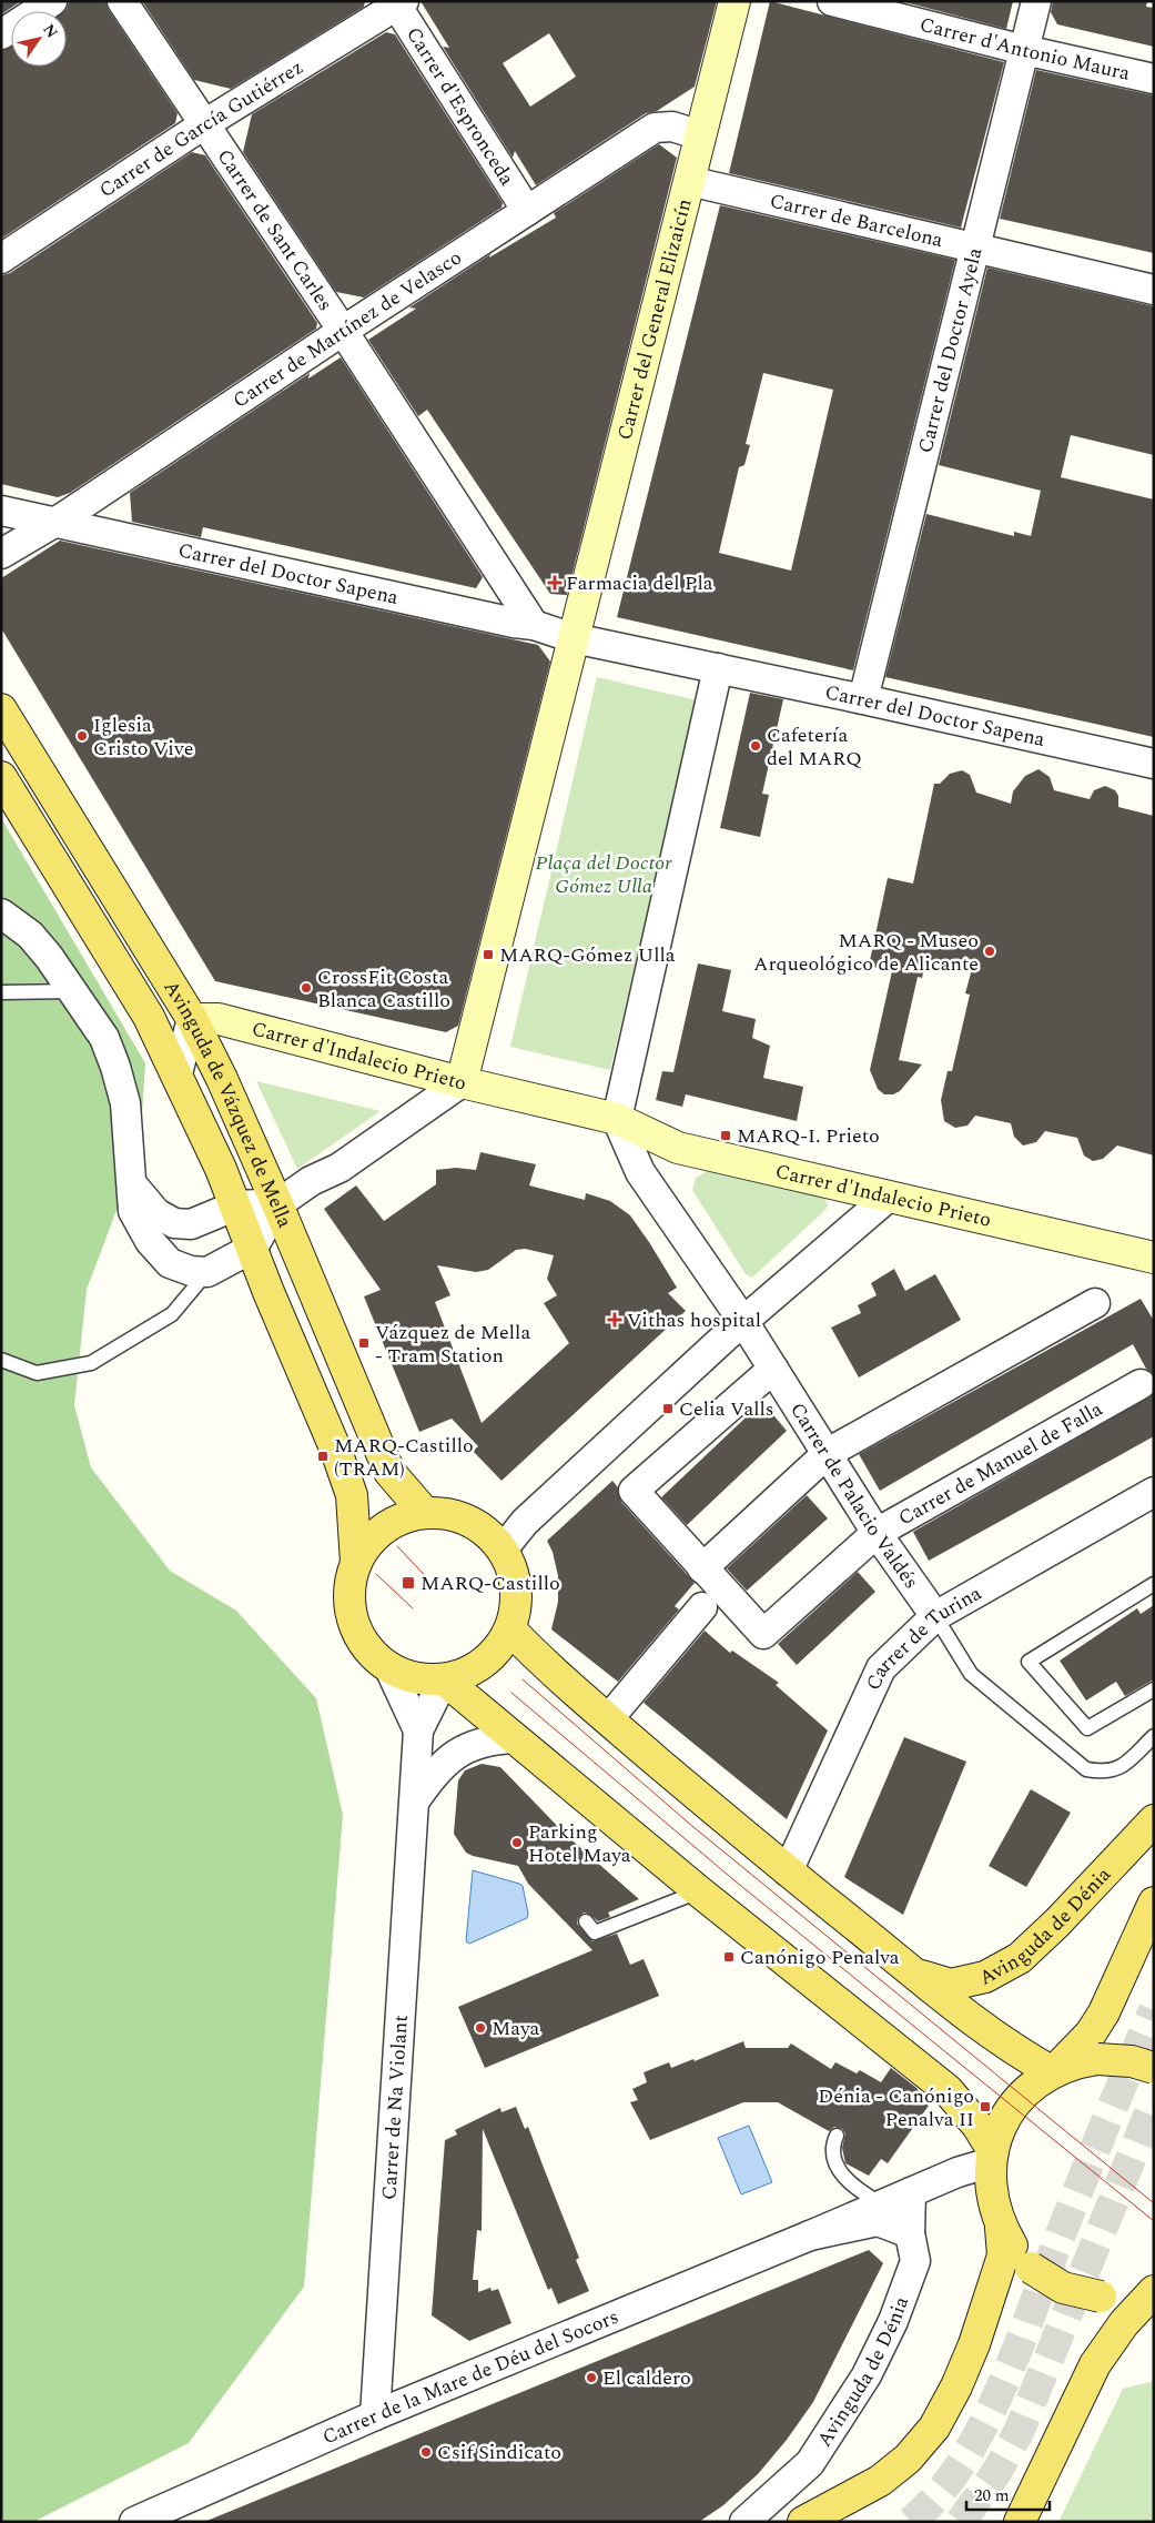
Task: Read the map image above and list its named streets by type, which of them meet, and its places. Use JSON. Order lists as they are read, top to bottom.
{
  "streets": {
    "main road": ["Avinguda de Vázquez de Mella", "Avinguda de Dénia"],
    "street": [
      "Carrer d'Antonio Maura",
      "Carrer d'Espronceda",
      "Carrer de García Gutiérrez",
      "Carrer de Barcelona",
      "Carrer de Sant Carles",
      "Carrer del General Elizaicín",
      "Carrer de Martínez de Velasco",
      "Carrer del Doctor Ayela",
      "Carrer del Doctor Sapena",
      "Carrer d'Indalecio Prieto",
      "Carrer de Manuel de Falla",
      "Carrer de Palacio Valdés",
      "Carrer de Turina",
      "Carrer de Na Violant",
      "Carrer de la Mare de Déu del Socors"
    ]
  },
  "crossings": [
    ["Carrer d'Antonio Maura", "Carrer del Doctor Ayela"],
    ["Carrer d'Espronceda", "Carrer de García Gutiérrez"],
    ["Carrer d'Espronceda", "Carrer de Martínez de Velasco"],
    ["Carrer de García Gutiérrez", "Carrer de Sant Carles"],
    ["Carrer de Barcelona", "Carrer del General Elizaicín"],
    ["Carrer de Barcelona", "Carrer del Doctor Ayela"],
    ["Carrer de Sant Carles", "Carrer de Martínez de Velasco"],
    ["Carrer de Sant Carles", "Carrer del Doctor Sapena"],
    ["Carrer del General Elizaicín", "Carrer de Martínez de Velasco"],
    ["Carrer del General Elizaicín", "Carrer del Doctor Sapena"],
    ["Carrer de Martínez de Velasco", "Carrer del Doctor Sapena"],
    ["Carrer del Doctor Ayela", "Carrer del Doctor Sapena"],
    ["Carrer d'Indalecio Prieto", "Avinguda de Vázquez de Mella"],
    ["Carrer d'Indalecio Prieto", "Carrer de Palacio Valdés"],
    ["Avinguda de Vázquez de Mella", "Carrer de Na Violant"],
    ["Carrer de Manuel de Falla", "Carrer de Palacio Valdés"],
    ["Carrer de Palacio Valdés", "Carrer de Turina"],
    ["Avinguda de Dénia", "Carrer de la Mare de Déu del Socors"],
    ["Carrer de Na Violant", "Carrer de la Mare de Déu del Socors"]
  ],
  "parks": ["Plaça del Doctor Gómez Ulla"],
  "places": {
    "health": ["Farmacia del Pla", "Vithas hospital"],
    "other": [
      "Iglesia Cristo Vive",
      "Cafetería del MARQ",
      "MARQ - Museo Arqueológico de Alicante",
      "CrossFit Costa Blanca Castillo",
      "Parking Hotel Maya",
      "Maya",
      "El caldero",
      "Csif Sindicato"
    ],
    "transit": [
      "MARQ-Gómez Ulla",
      "MARQ-I. Prieto",
      "Vázquez de Mella - Tram Station",
      "Celia Valls",
      "MARQ-Castillo (TRAM)",
      "MARQ-Castillo",
      "Canónigo Penalva",
      "Dénia - Canónigo Penalva II"
    ]
  },
  "scale_bar": "20 m",
  "north": "top right"
}
